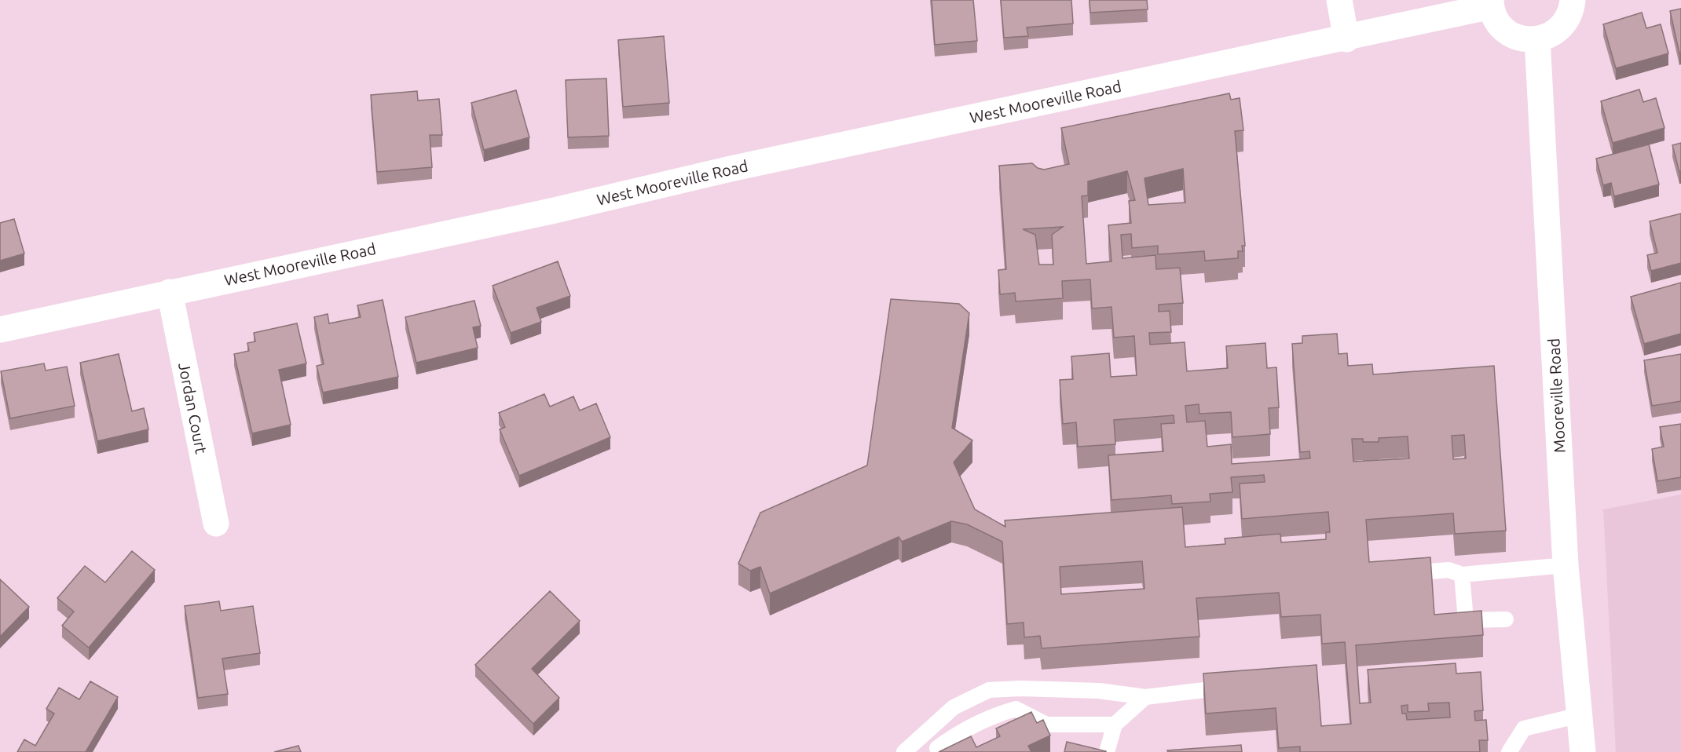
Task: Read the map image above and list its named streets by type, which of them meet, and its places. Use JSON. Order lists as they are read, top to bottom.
{
  "streets": {
    "main road": ["West Mooreville Road", "Mooreville Road", "Jordan Court"]
  },
  "crossings": [
    ["West Mooreville Road", "Jordan Court"]
  ]
}
